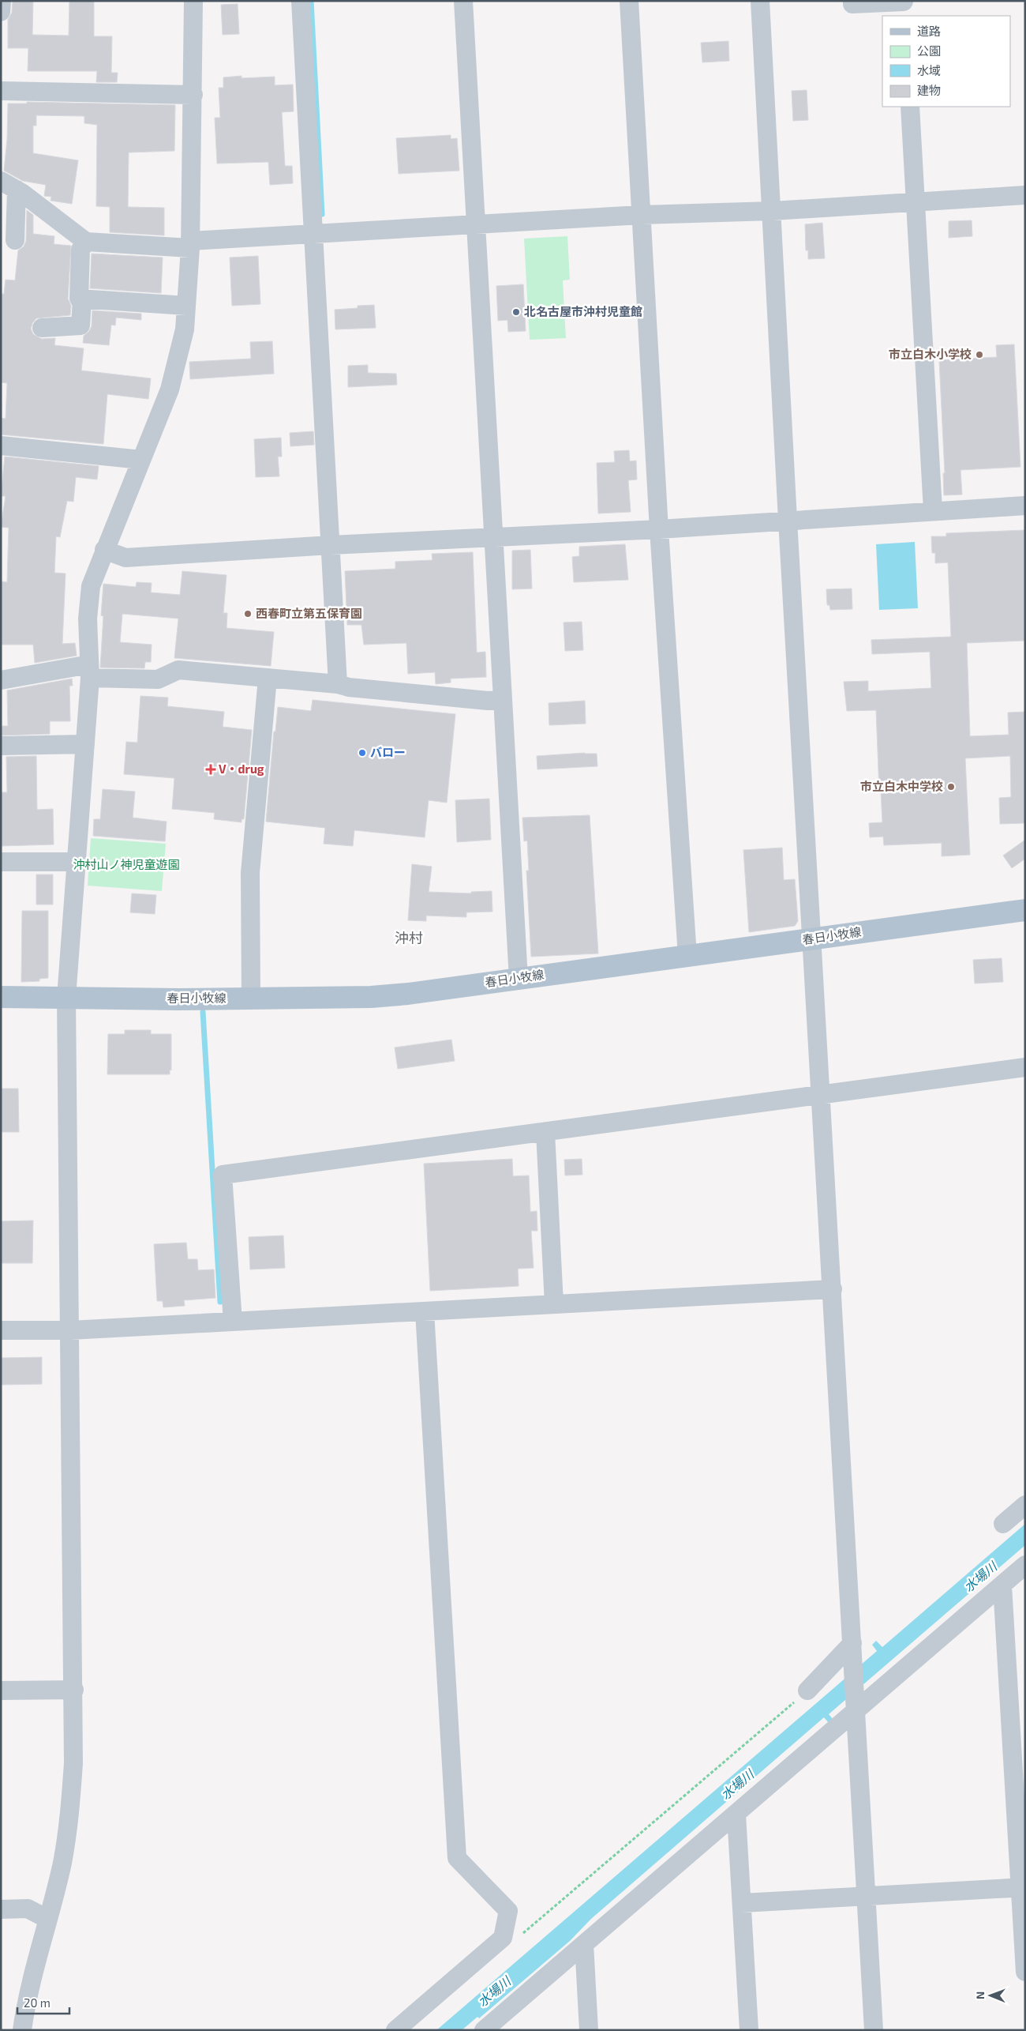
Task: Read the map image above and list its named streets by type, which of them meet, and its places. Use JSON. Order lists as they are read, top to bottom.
{
  "streets": {
    "main road": ["春日小牧線"]
  },
  "districts": ["沖村"],
  "water": ["水場川"],
  "parks": ["沖村山ノ神児童遊園"],
  "places": {
    "other": [
      "北名古屋市沖村児童館",
      "市立白木小学校",
      "西春町立第五保育園",
      "バロー",
      "市立白木中学校"
    ],
    "health": ["V・drug"]
  },
  "legend": [
    "道路",
    "公園",
    "水域",
    "建物"
  ],
  "scale_bar": "20 m",
  "north": "left"
}
